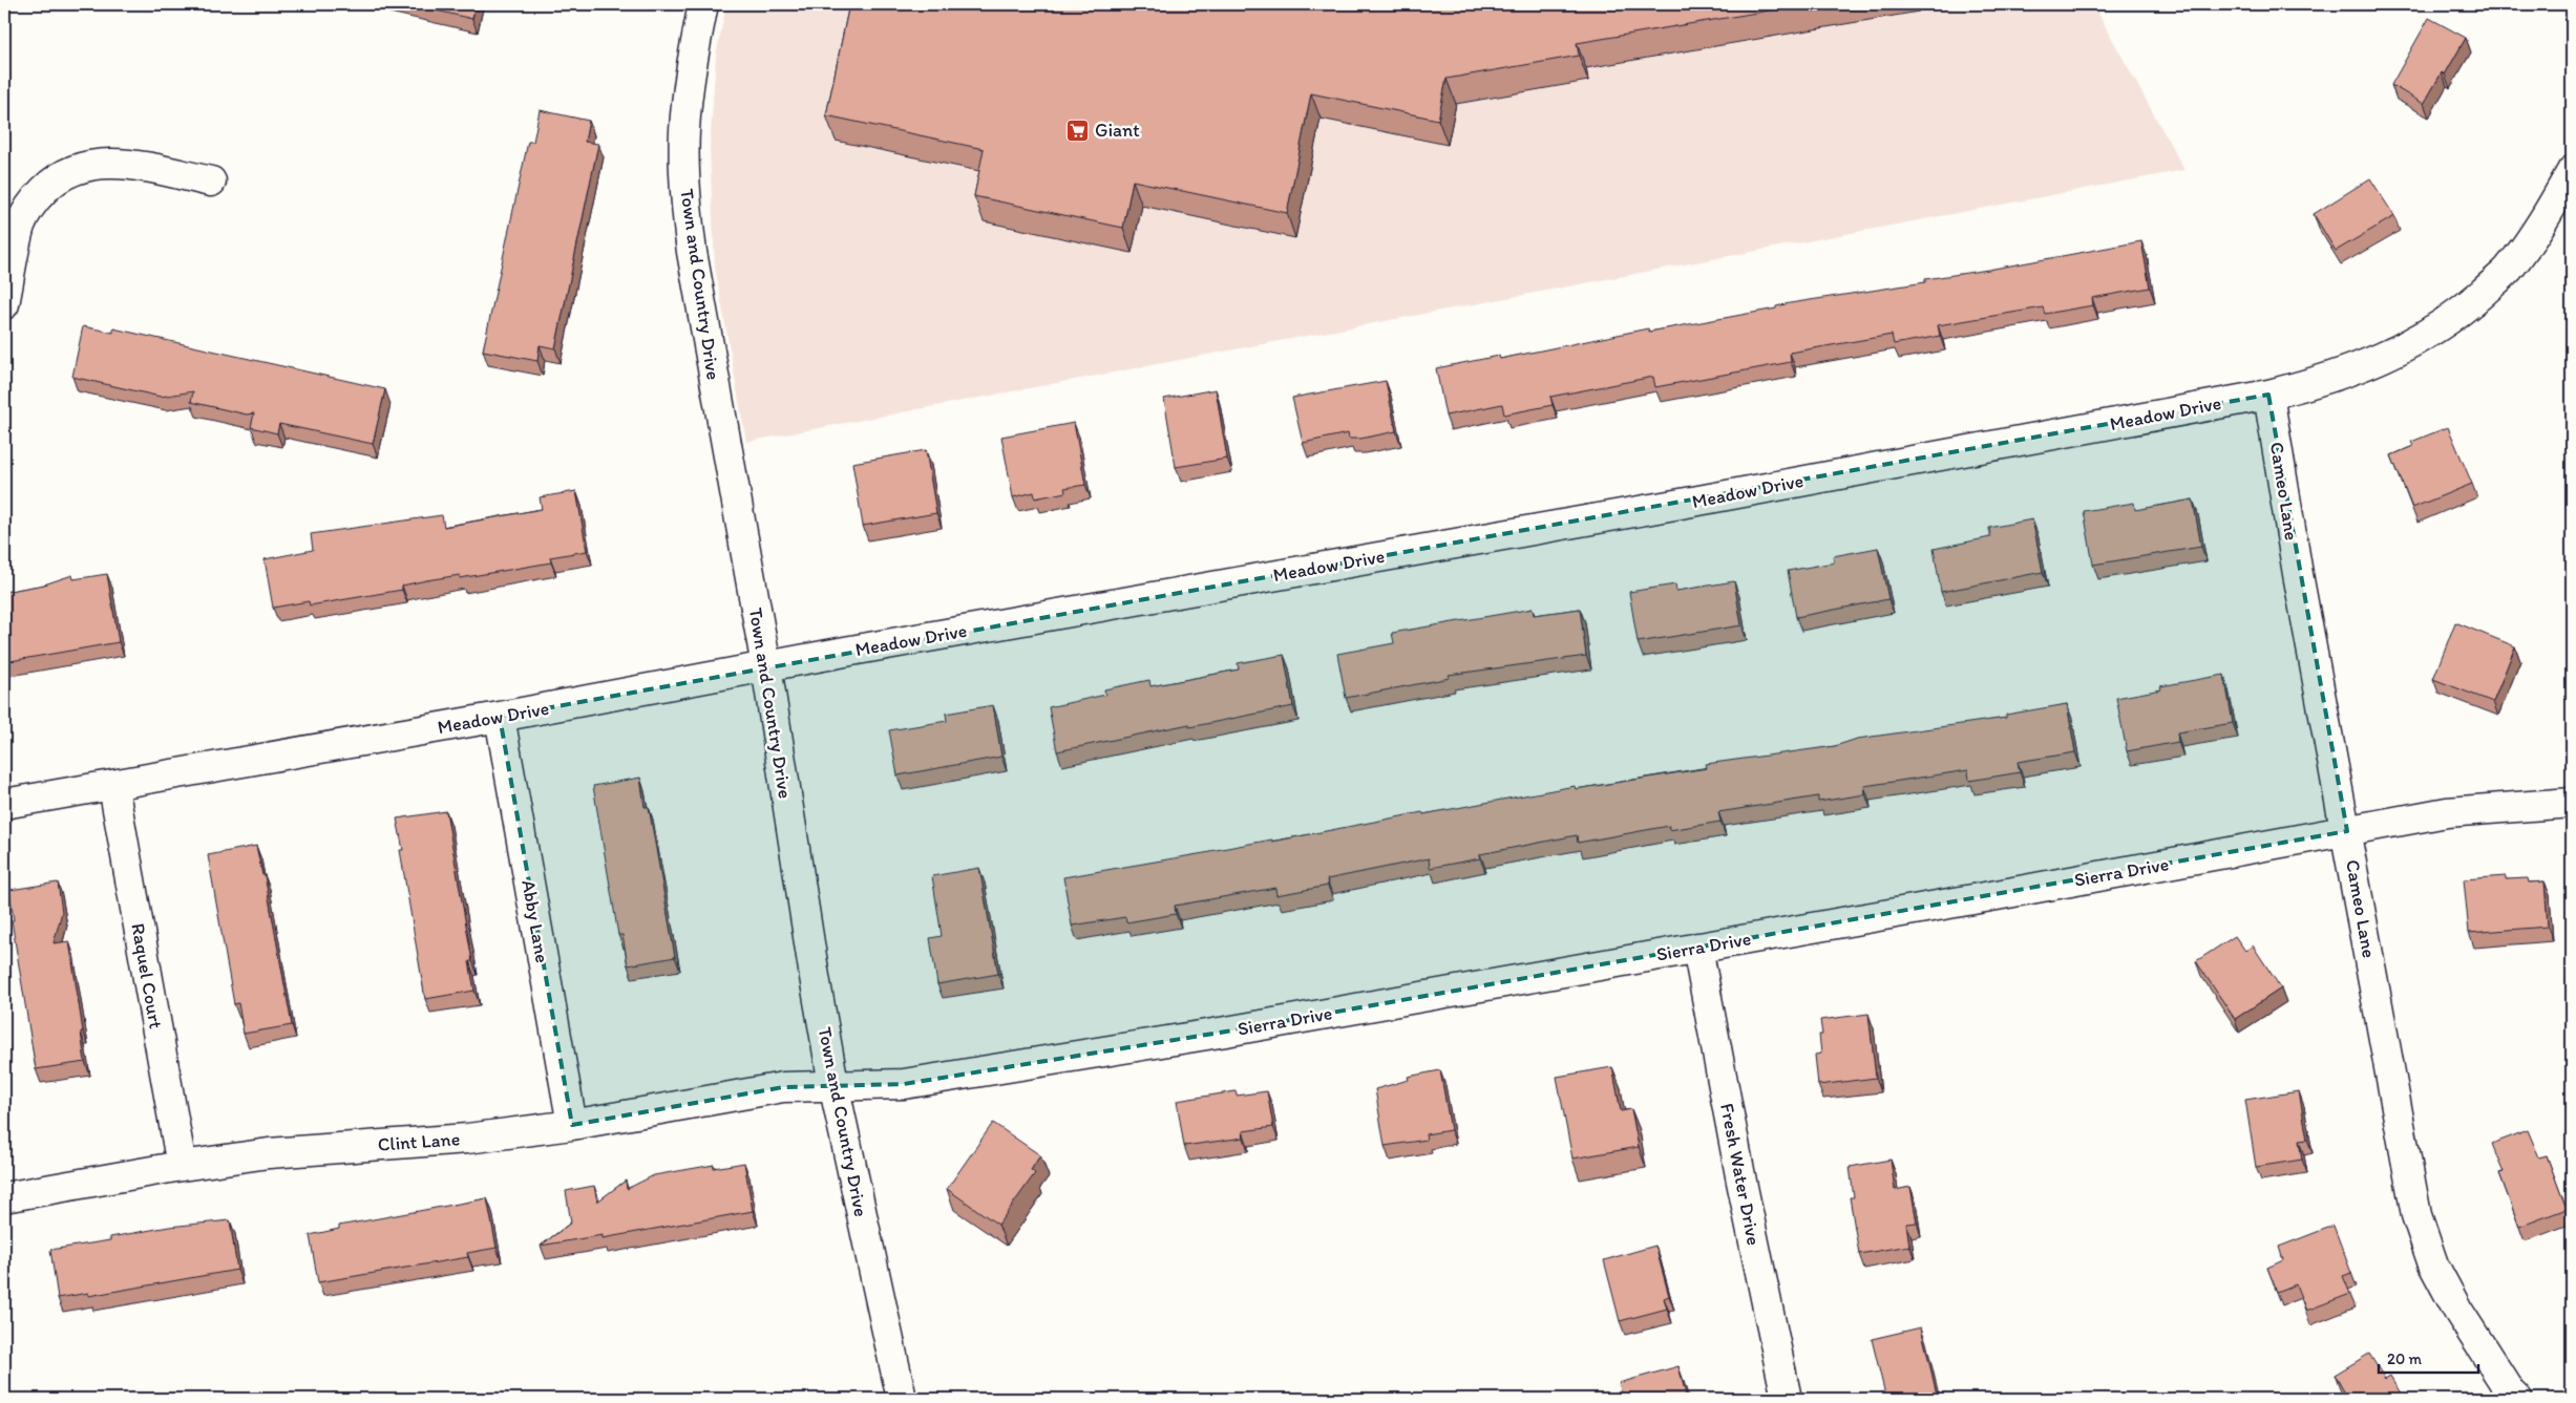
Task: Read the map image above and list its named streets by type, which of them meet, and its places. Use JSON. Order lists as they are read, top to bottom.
{
  "streets": {
    "street": [
      "Town and Country Drive",
      "Meadow Drive",
      "Cameo Lane",
      "Sierra Drive",
      "Abby Lane",
      "Raquel Court",
      "Clint Lane",
      "Fresh Water Drive"
    ]
  },
  "crossings": [
    ["Town and Country Drive", "Meadow Drive"],
    ["Town and Country Drive", "Sierra Drive"],
    ["Town and Country Drive", "Clint Lane"],
    ["Meadow Drive", "Cameo Lane"],
    ["Meadow Drive", "Abby Lane"],
    ["Meadow Drive", "Raquel Court"],
    ["Cameo Lane", "Sierra Drive"],
    ["Sierra Drive", "Clint Lane"],
    ["Sierra Drive", "Fresh Water Drive"],
    ["Abby Lane", "Clint Lane"],
    ["Raquel Court", "Clint Lane"]
  ],
  "places": {
    "supermarket": ["Giant"]
  },
  "scale_bar": "20 m"
}
